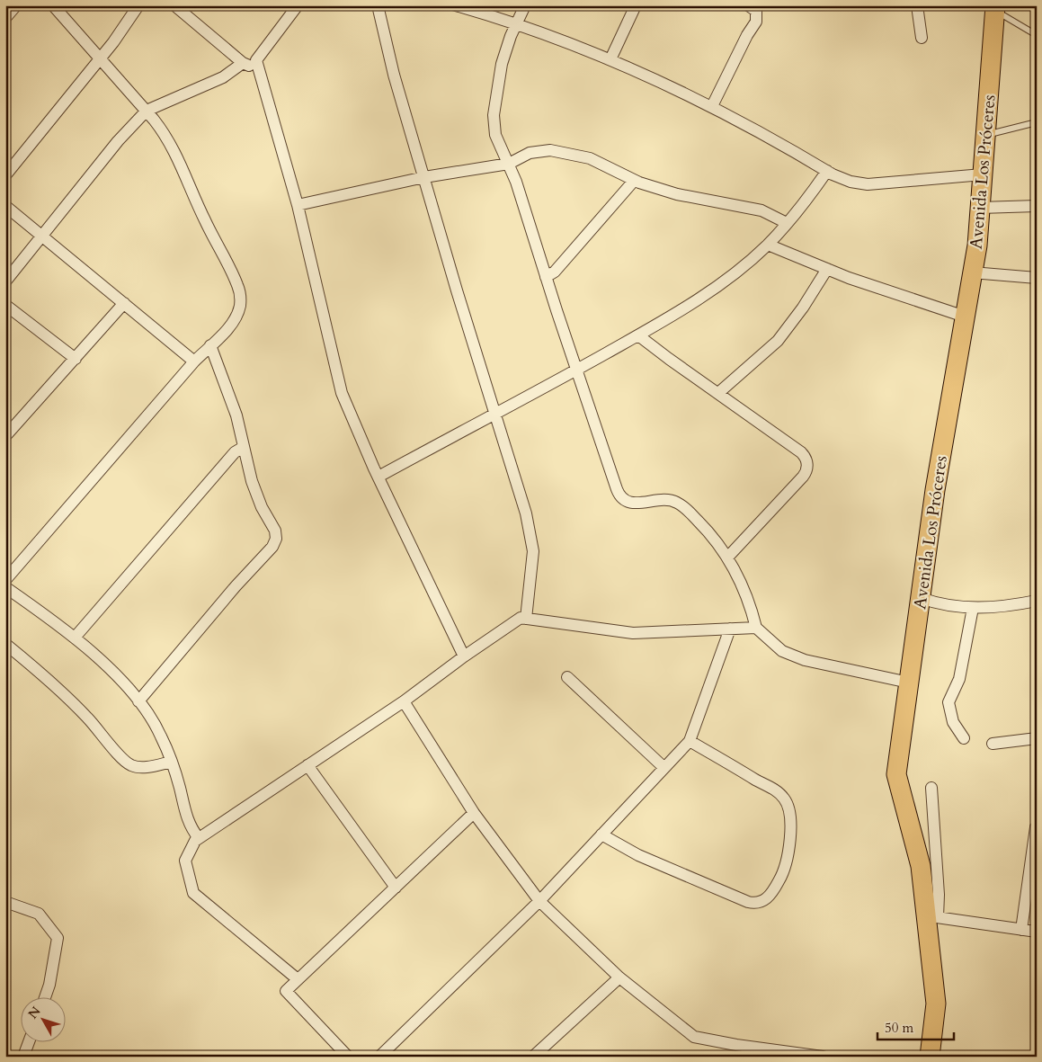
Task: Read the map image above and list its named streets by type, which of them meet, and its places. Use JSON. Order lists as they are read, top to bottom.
{
  "streets": {
    "highway": ["Avenida Los Próceres"]
  },
  "scale_bar": "50 m",
  "north": "top left"
}
